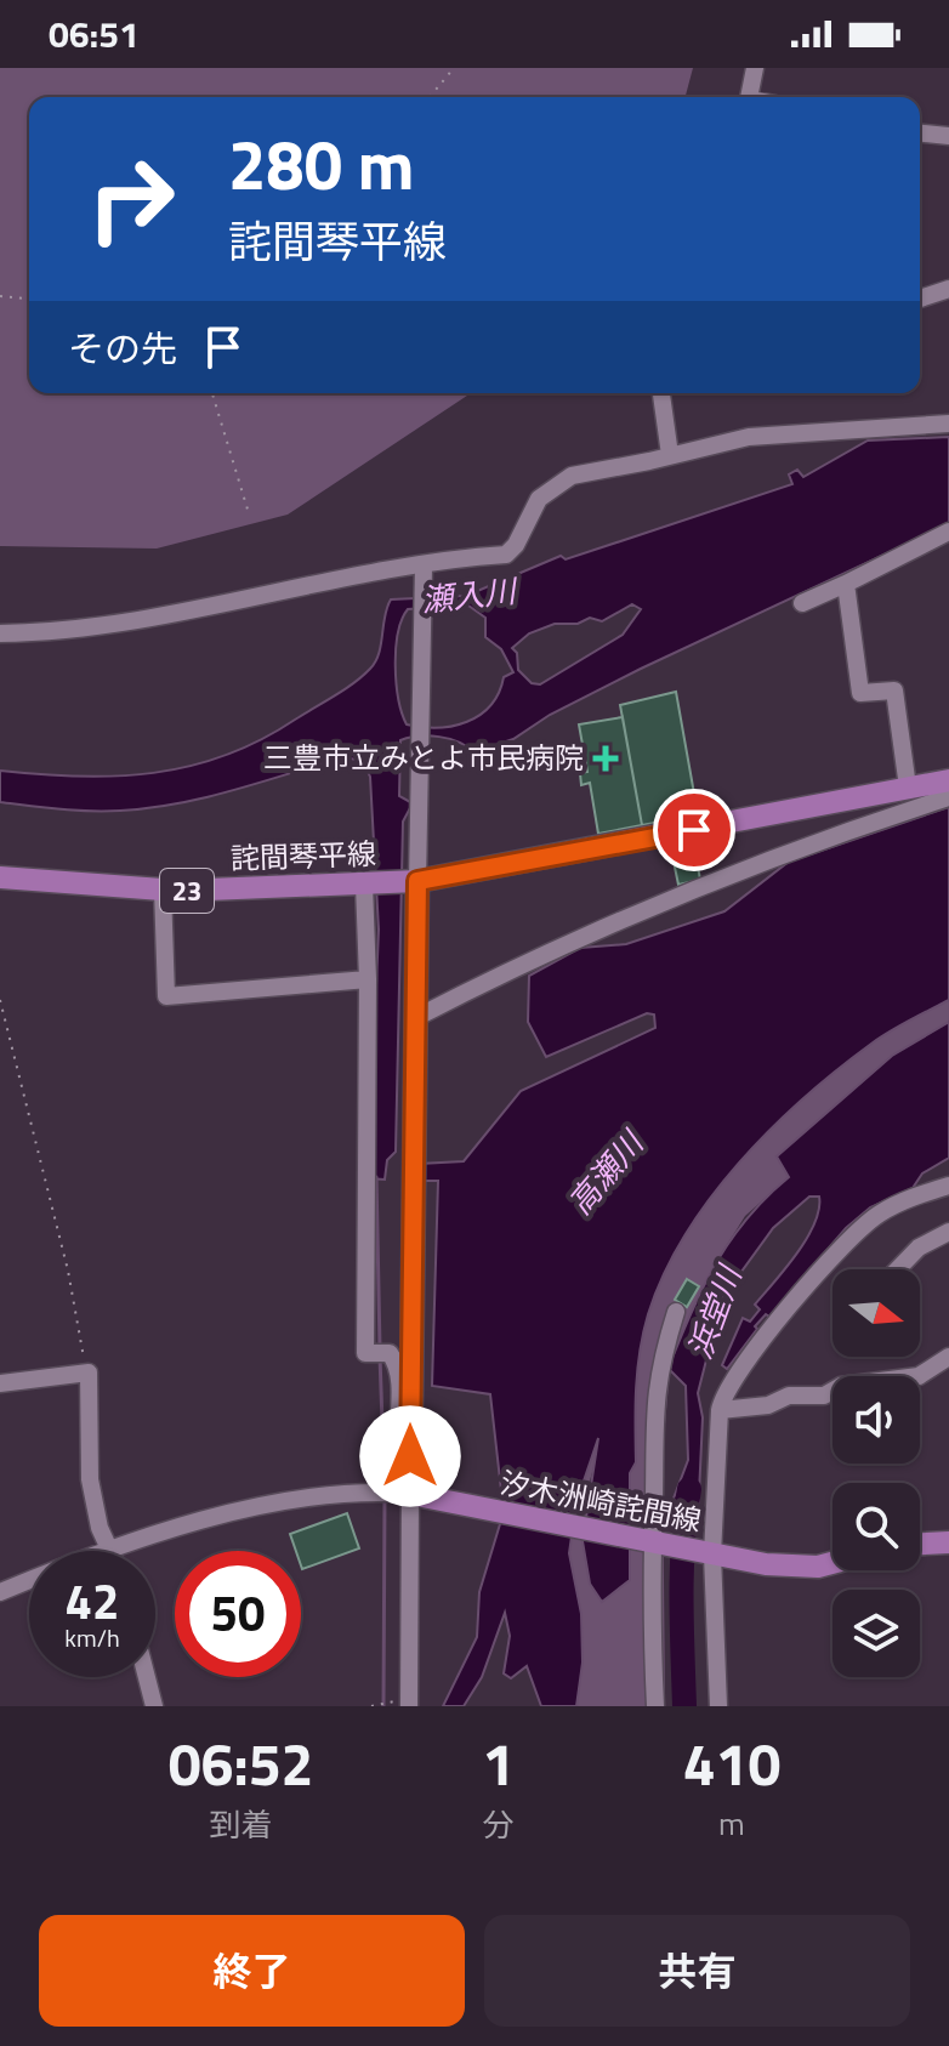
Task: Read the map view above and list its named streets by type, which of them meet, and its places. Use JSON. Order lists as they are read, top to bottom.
{
  "streets": {
    "main road": ["詫間琴平線", "23", "汐木洲崎詫間線"]
  },
  "water": ["瀬入川", "高瀬川", "浜堂川"],
  "places": {
    "health": ["三豊市立みとよ市民病院"]
  },
  "north": "right",
  "page": {
    "status": "06:51",
    "turn": ["280 m", "詫間琴平線"],
    "then": "その先",
    "speed": "42 km/h",
    "limit": "50",
    "eta": [
      "06:52",
      "到着",
      "1",
      "分",
      "410",
      "m"
    ],
    "buttons": ["終了", "共有"]
  }
}
